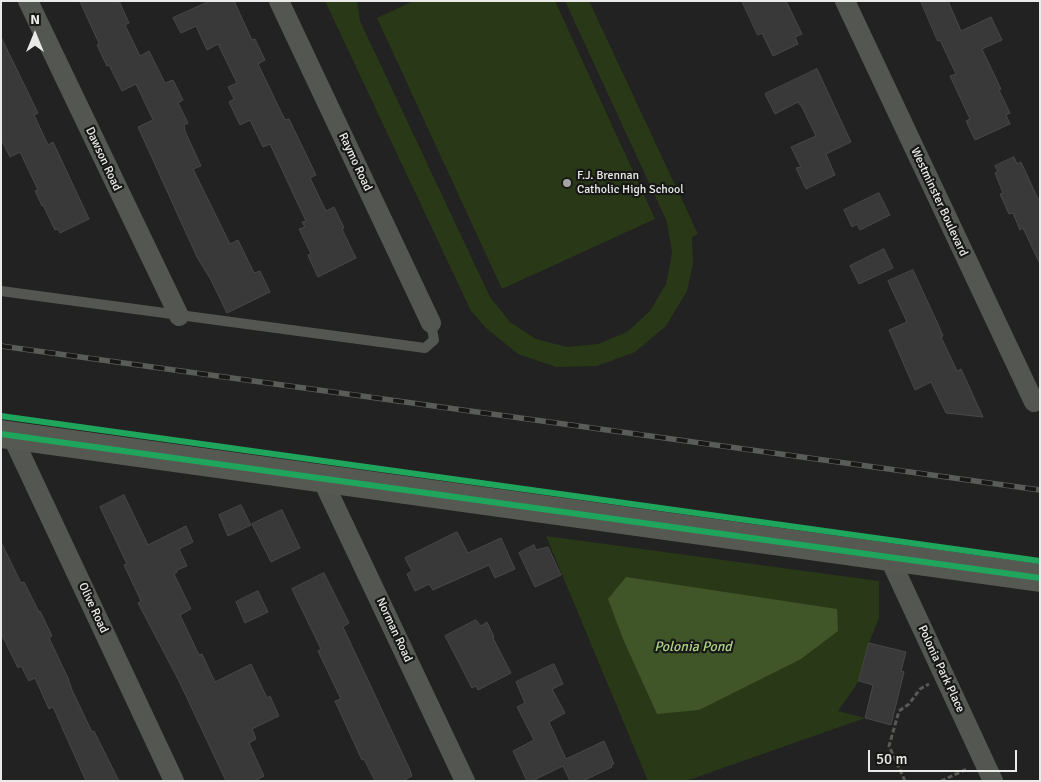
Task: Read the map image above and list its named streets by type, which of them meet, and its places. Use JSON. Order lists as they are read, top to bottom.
{
  "streets": {
    "street": [
      "Dawson Road",
      "Raymo Road",
      "Westminster Boulevard",
      "Olive Road",
      "Norman Road",
      "Polonia Park Place"
    ]
  },
  "water": ["Polonia Pond"],
  "places": ["F.J. Brennan Catholic High School"],
  "scale_bar": "50 m",
  "north": "top"
}
